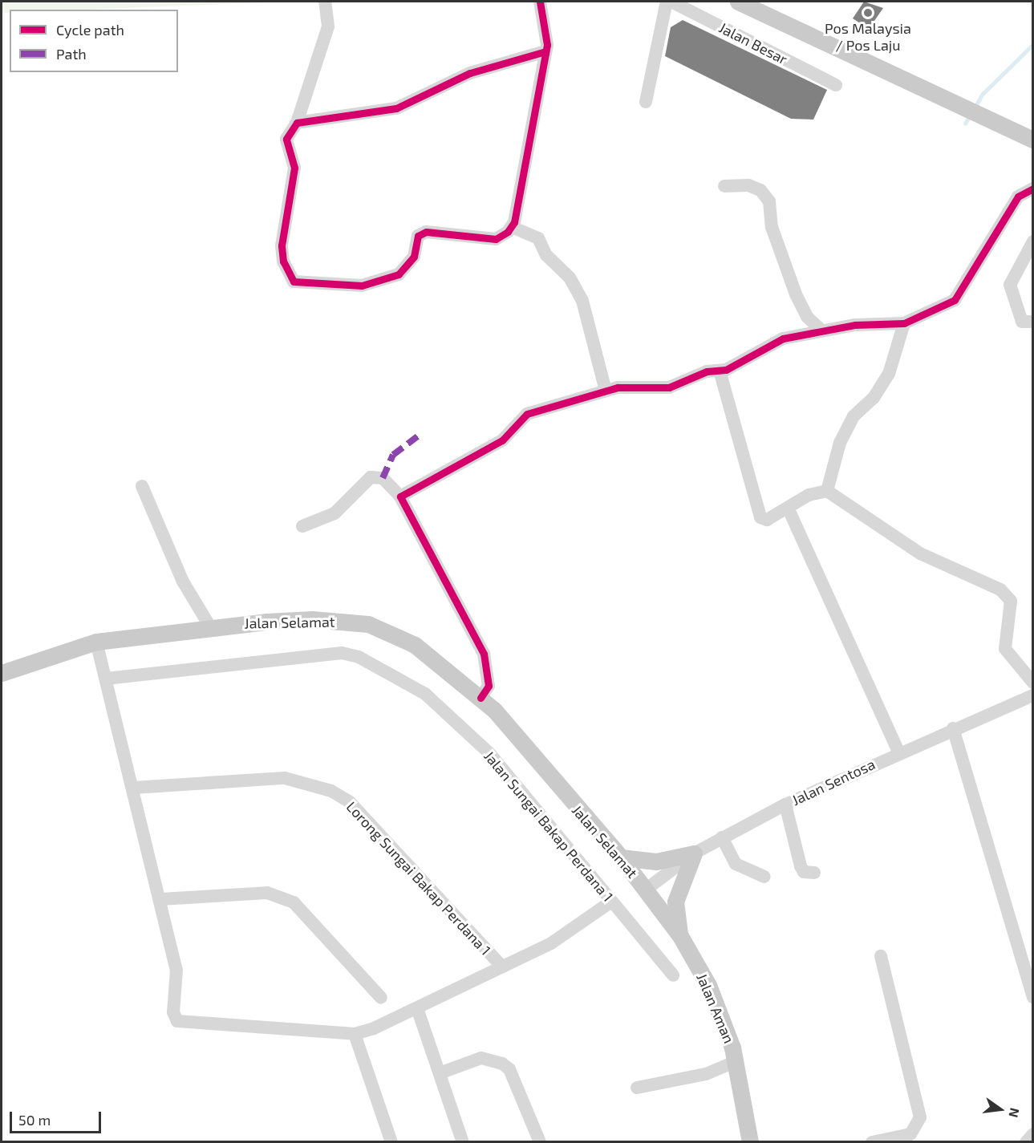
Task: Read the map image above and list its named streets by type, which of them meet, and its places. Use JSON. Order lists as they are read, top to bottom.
{
  "streets": {
    "main road": ["Jalan Selamat", "Jalan Aman"],
    "street": [
      "Jalan Besar",
      "Jalan Sentosa",
      "Jalan Sungai Bakap Perdana 1",
      "Lorong Sungai Bakap Perdana 1"
    ]
  },
  "crossings": [
    ["Jalan Selamat", "Jalan Sentosa"],
    ["Jalan Selamat", "Jalan Aman"],
    ["Jalan Sentosa", "Jalan Aman"]
  ],
  "places": ["Pos Malaysia / Pos Laju"],
  "legend": ["Cycle path", "Path"],
  "scale_bar": "50 m",
  "north": "right"
}
